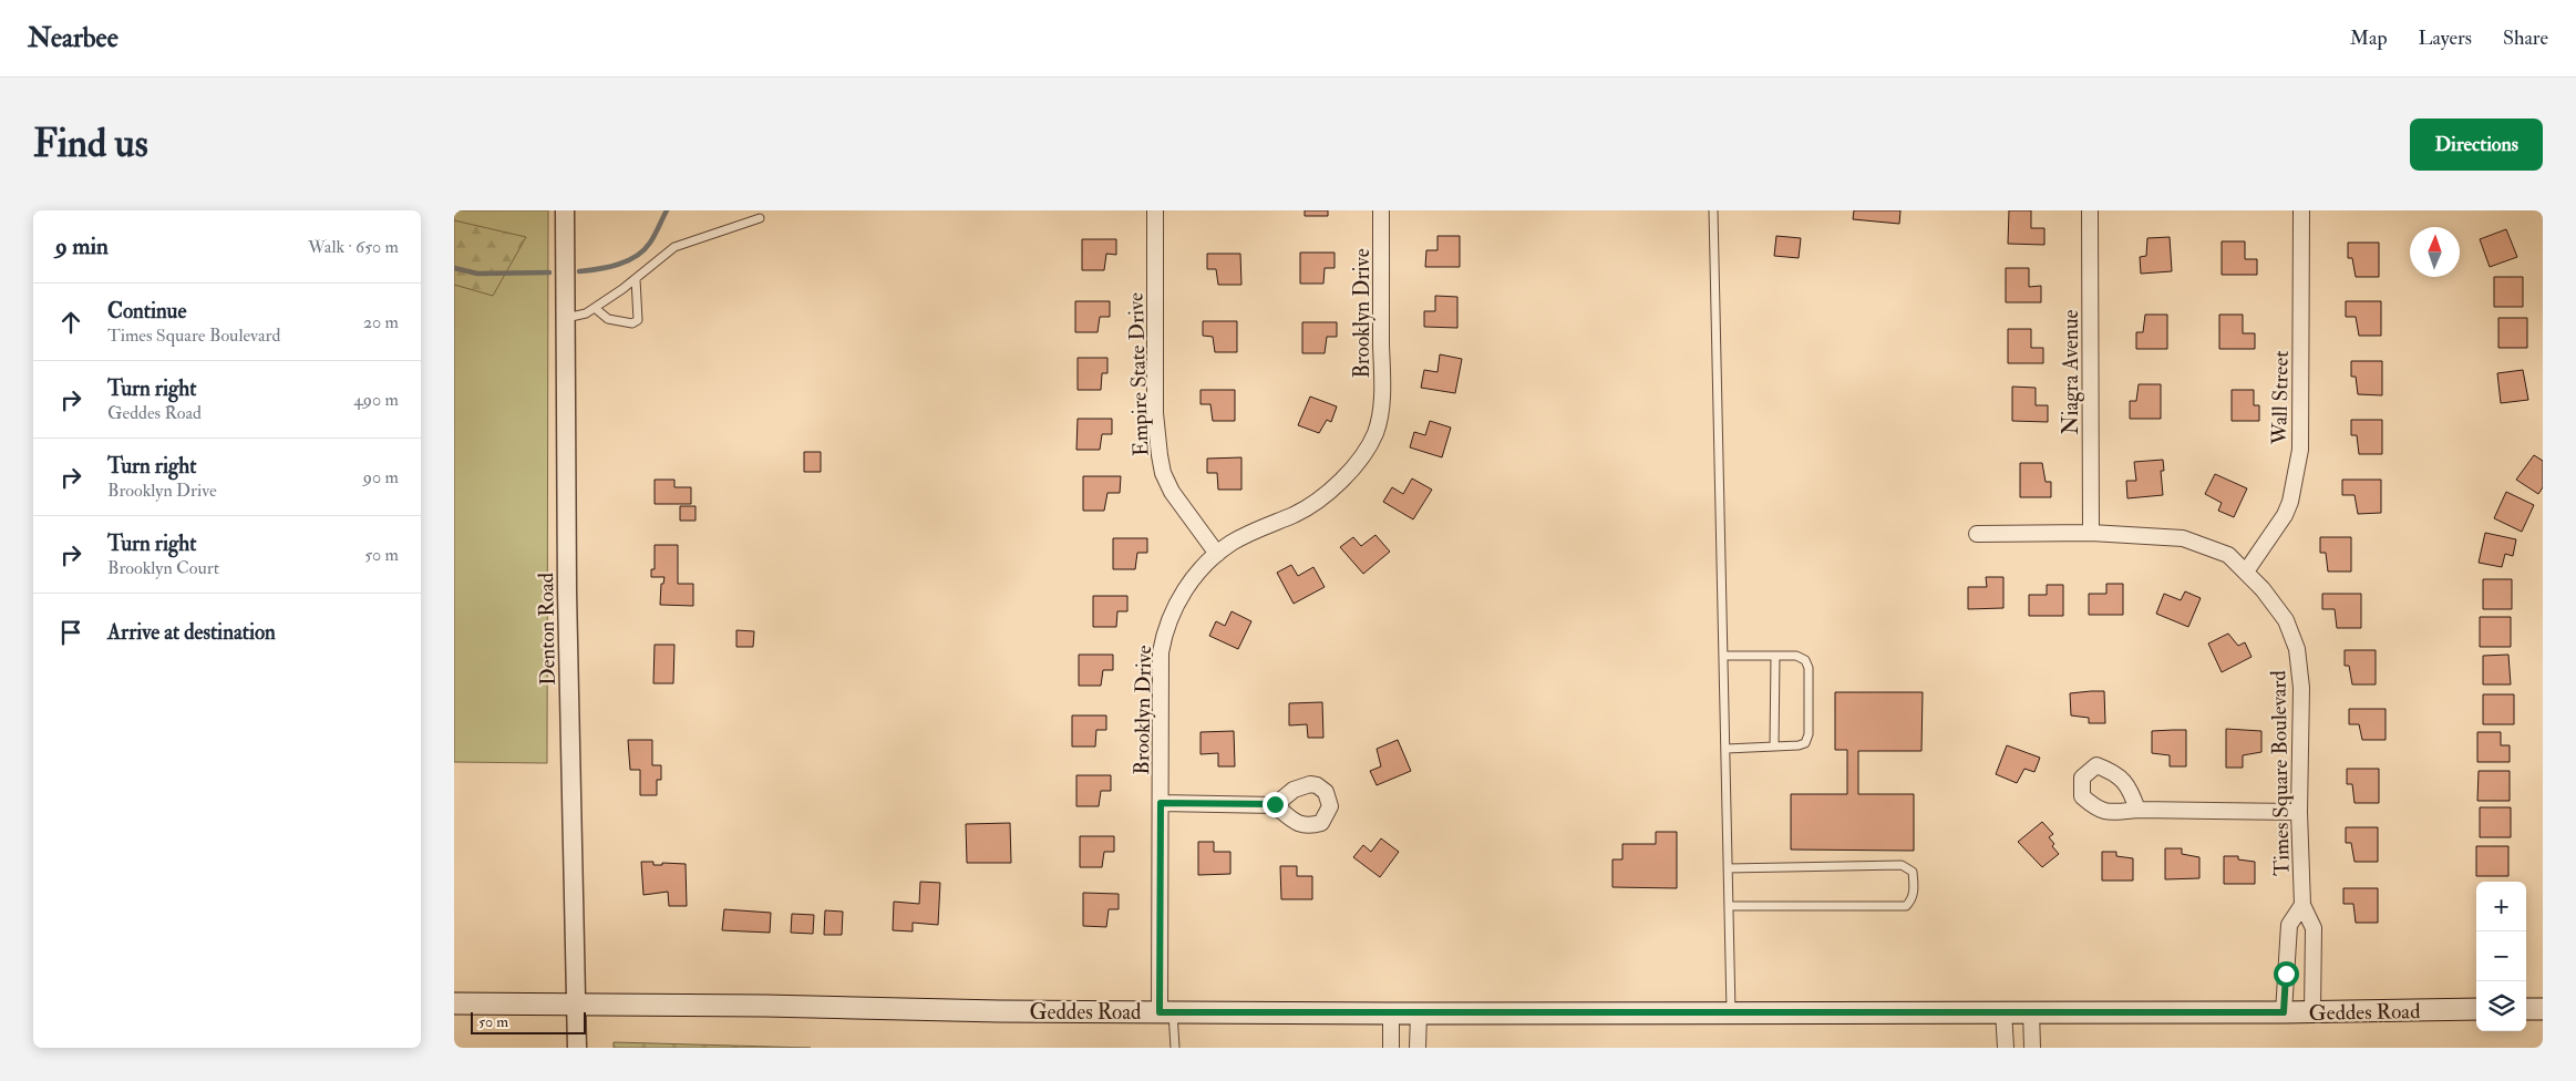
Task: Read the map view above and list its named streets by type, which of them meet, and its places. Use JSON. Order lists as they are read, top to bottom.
{
  "streets": {
    "main road": ["Geddes Road"],
    "street": [
      "Brooklyn Drive",
      "Niagra Avenue",
      "Empire State Drive",
      "Wall Street",
      "Denton Road",
      "Times Square Boulevard"
    ]
  },
  "crossings": [
    ["Brooklyn Drive", "Empire State Drive"],
    ["Brooklyn Drive", "Geddes Road"],
    ["Niagra Avenue", "Times Square Boulevard"],
    ["Wall Street", "Times Square Boulevard"],
    ["Denton Road", "Geddes Road"],
    ["Times Square Boulevard", "Geddes Road"]
  ],
  "scale_bar": "50 m",
  "north": "top",
  "page": {
    "header": "Nearbee",
    "nav": ["Map", "Layers", "Share"],
    "buttons": "Directions",
    "title": "Find us",
    "heading": ["9 min", "Walk · 650 m"],
    "list": [
      ["Continue", "Times Square Boulevard", "20 m"],
      ["Turn right", "Geddes Road", "490 m"],
      ["Turn right", "Brooklyn Drive", "90 m"],
      ["Turn right", "Brooklyn Court", "50 m"],
      "Arrive at destination"
    ],
    "map_buttons": ["+", "−"],
    "scale": "50 m"
  }
}
